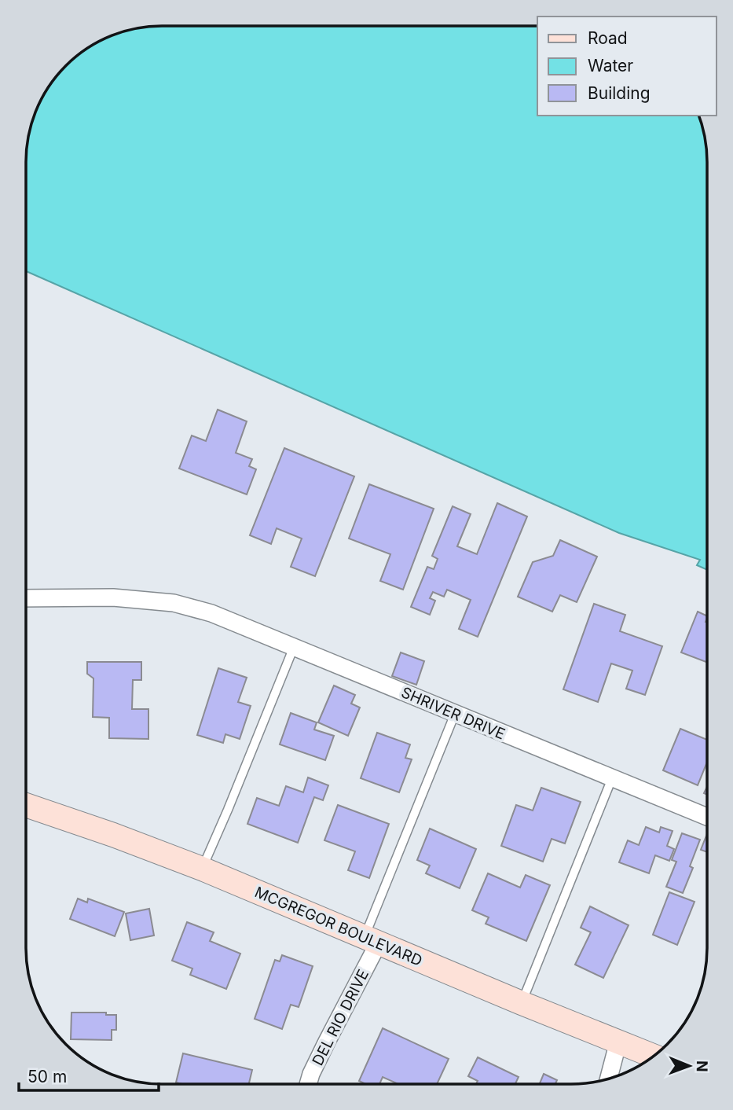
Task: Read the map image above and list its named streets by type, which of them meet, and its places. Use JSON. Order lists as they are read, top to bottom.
{
  "streets": {
    "main road": ["MCGREGOR BOULEVARD"],
    "street": ["SHRIVER DRIVE", "DEL RIO DRIVE"]
  },
  "crossings": [
    ["MCGREGOR BOULEVARD", "DEL RIO DRIVE"]
  ],
  "legend": ["Road", "Water", "Building"],
  "scale_bar": "50 m",
  "north": "right"
}
